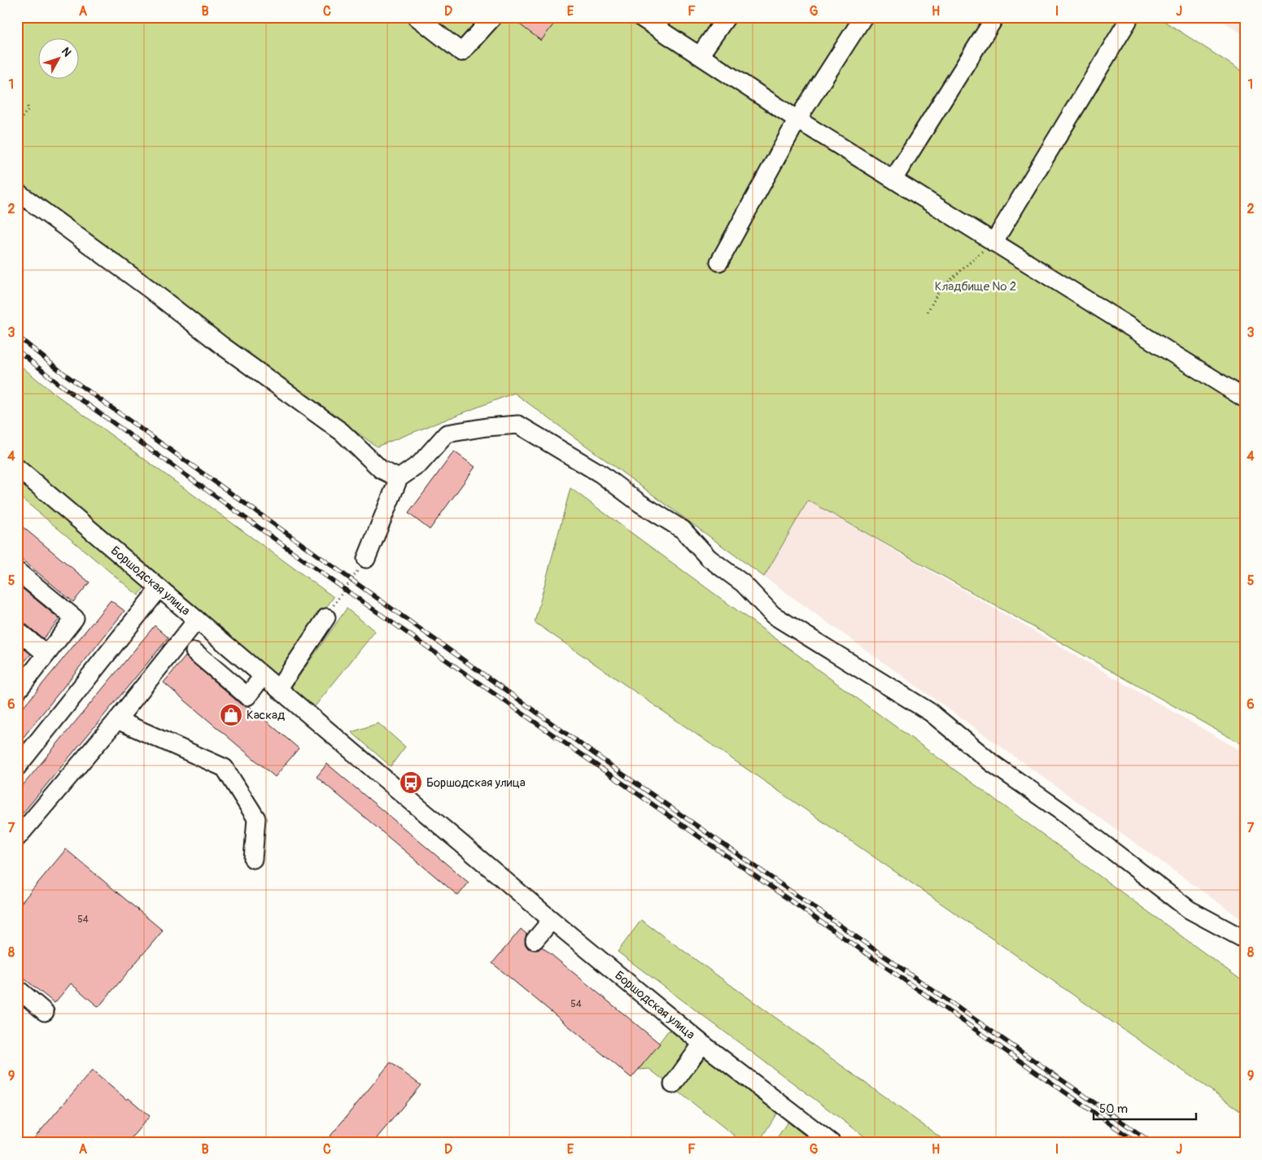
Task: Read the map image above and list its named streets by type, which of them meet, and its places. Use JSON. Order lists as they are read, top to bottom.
{
  "streets": {
    "street": ["Боршодская улица"]
  },
  "parks": ["Кладбище № 2"],
  "places": {
    "shop": ["Каскад"],
    "bus stop": ["Боршодская улица"]
  },
  "house_numbers": ["54", "54"],
  "scale_bar": "50 m",
  "north": "top right",
  "grid": {
    "columns": [
      "A",
      "B",
      "C",
      "D",
      "E",
      "F",
      "G",
      "H",
      "I",
      "J"
    ],
    "rows": [
      "1",
      "2",
      "3",
      "4",
      "5",
      "6",
      "7",
      "8",
      "9"
    ]
  }
}
